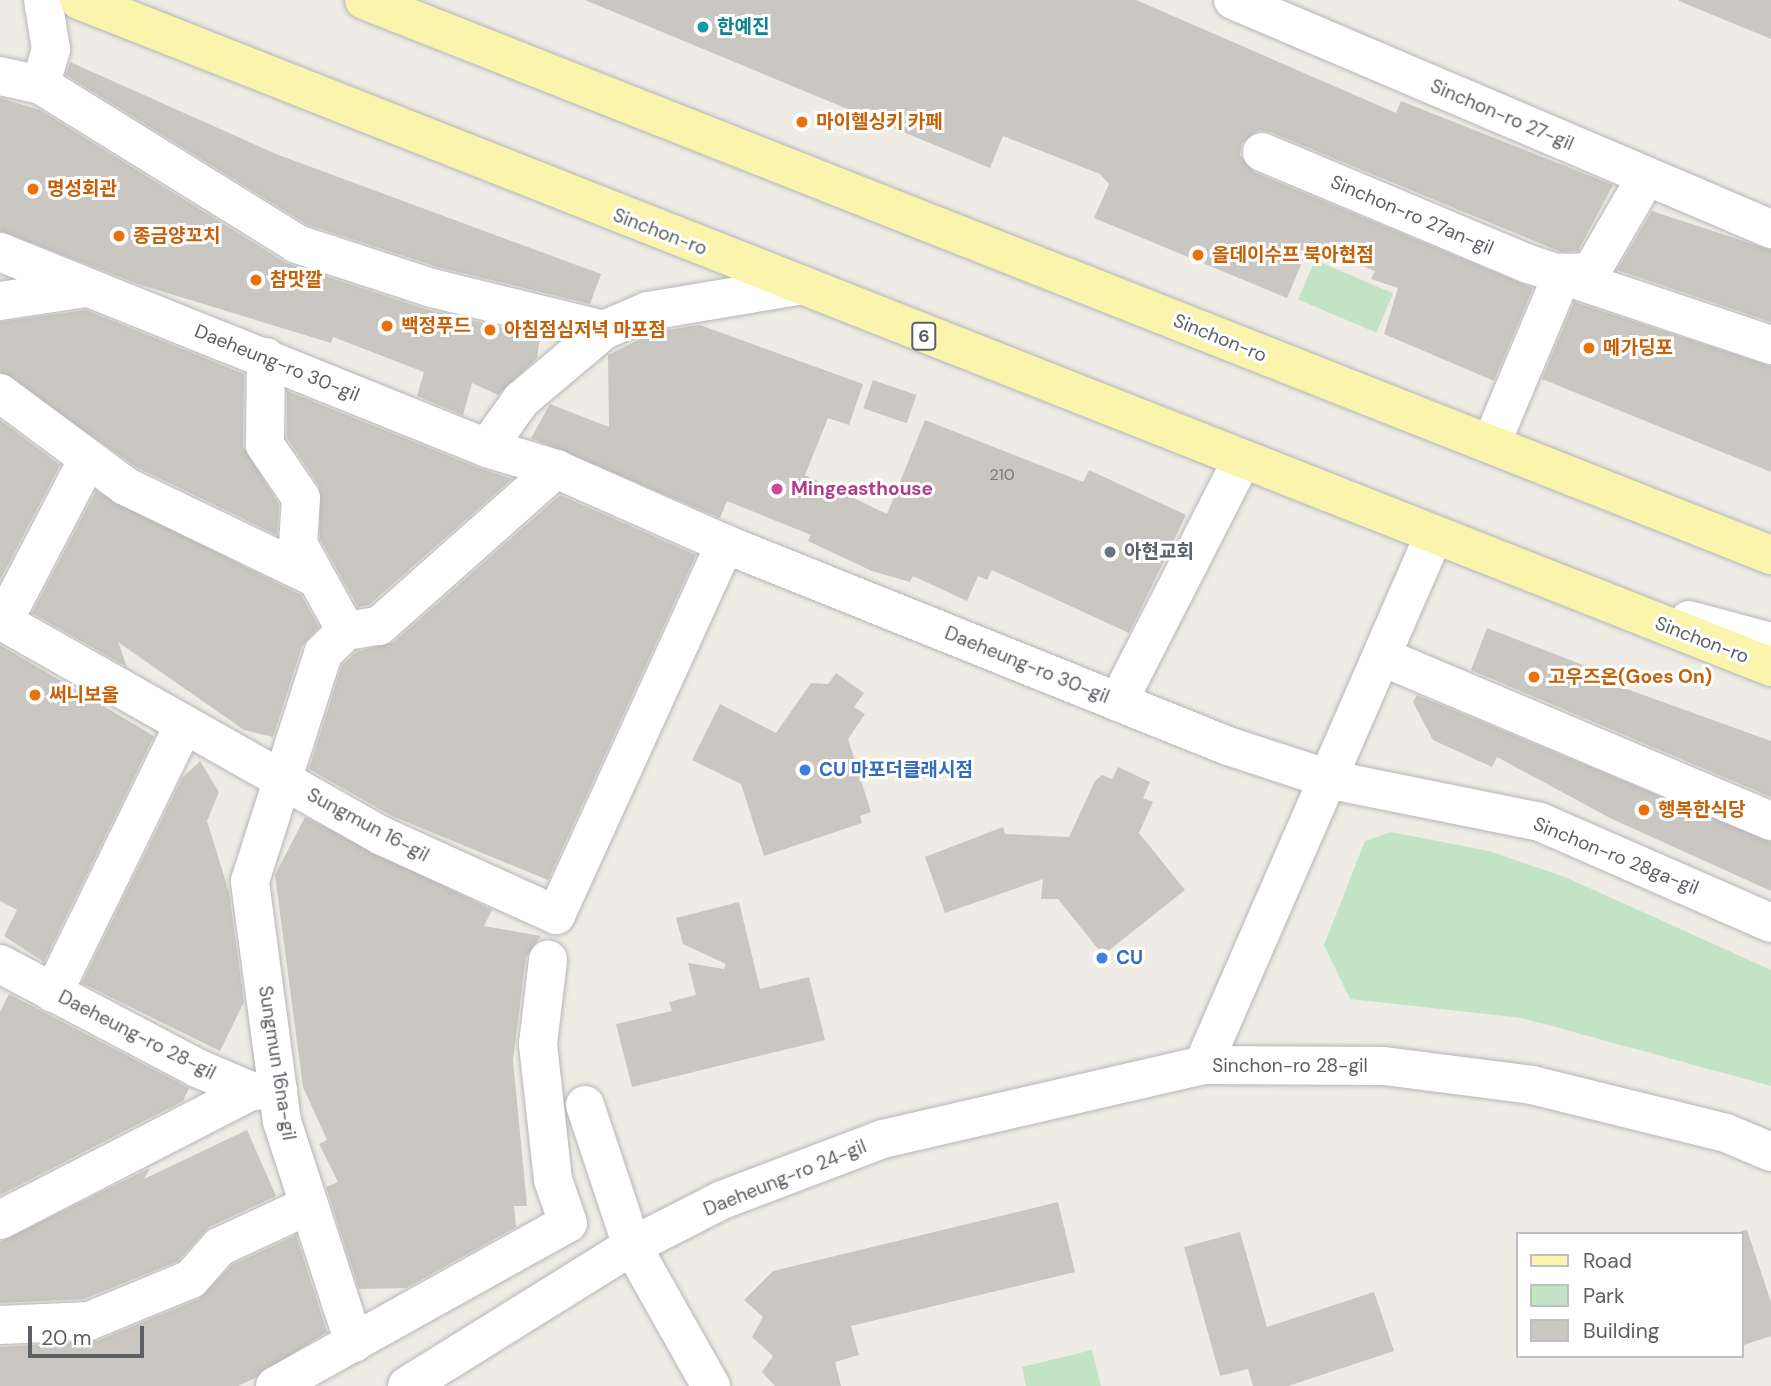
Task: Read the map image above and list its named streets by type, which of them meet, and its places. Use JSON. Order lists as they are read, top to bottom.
{
  "streets": {
    "main road": ["Sinchon-ro", "6"],
    "street": [
      "Sinchon-ro 27-gil",
      "Sinchon-ro 27an-gil",
      "Daeheung-ro 30-gil",
      "Sungmun 16-gil",
      "Sinchon-ro 28ga-gil",
      "Daeheung-ro 28-gil",
      "Sungmun 16na-gil",
      "Sinchon-ro 28-gil",
      "Daeheung-ro 24-gil"
    ]
  },
  "crossings": [
    ["Sinchon-ro", "Sinchon-ro 28-gil"],
    ["Daeheung-ro 30-gil", "Sungmun 16-gil"],
    ["Daeheung-ro 30-gil", "Sinchon-ro 28ga-gil"],
    ["Daeheung-ro 30-gil", "Sinchon-ro 28-gil"],
    ["Sungmun 16-gil", "Sungmun 16na-gil"],
    ["Sinchon-ro 28ga-gil", "Sinchon-ro 28-gil"],
    ["Daeheung-ro 28-gil", "Sungmun 16na-gil"],
    ["Sinchon-ro 28-gil", "Daeheung-ro 24-gil"]
  ],
  "places": [
    "한예진",
    "마이헬싱키 카페",
    "명성회관",
    "종금양꼬치",
    "올데이수프 북아현점",
    "참맛깔",
    "백정푸드",
    "아침점심저녁 마포점",
    "메가딩포",
    "Mingeasthouse",
    "아현교회",
    "고우즈온(Goes On)",
    "써니보울",
    "CU 마포더클래시점",
    "행복한식당",
    "CU"
  ],
  "house_numbers": ["210"],
  "legend": ["Road", "Park", "Building"],
  "scale_bar": "20 m"
}
